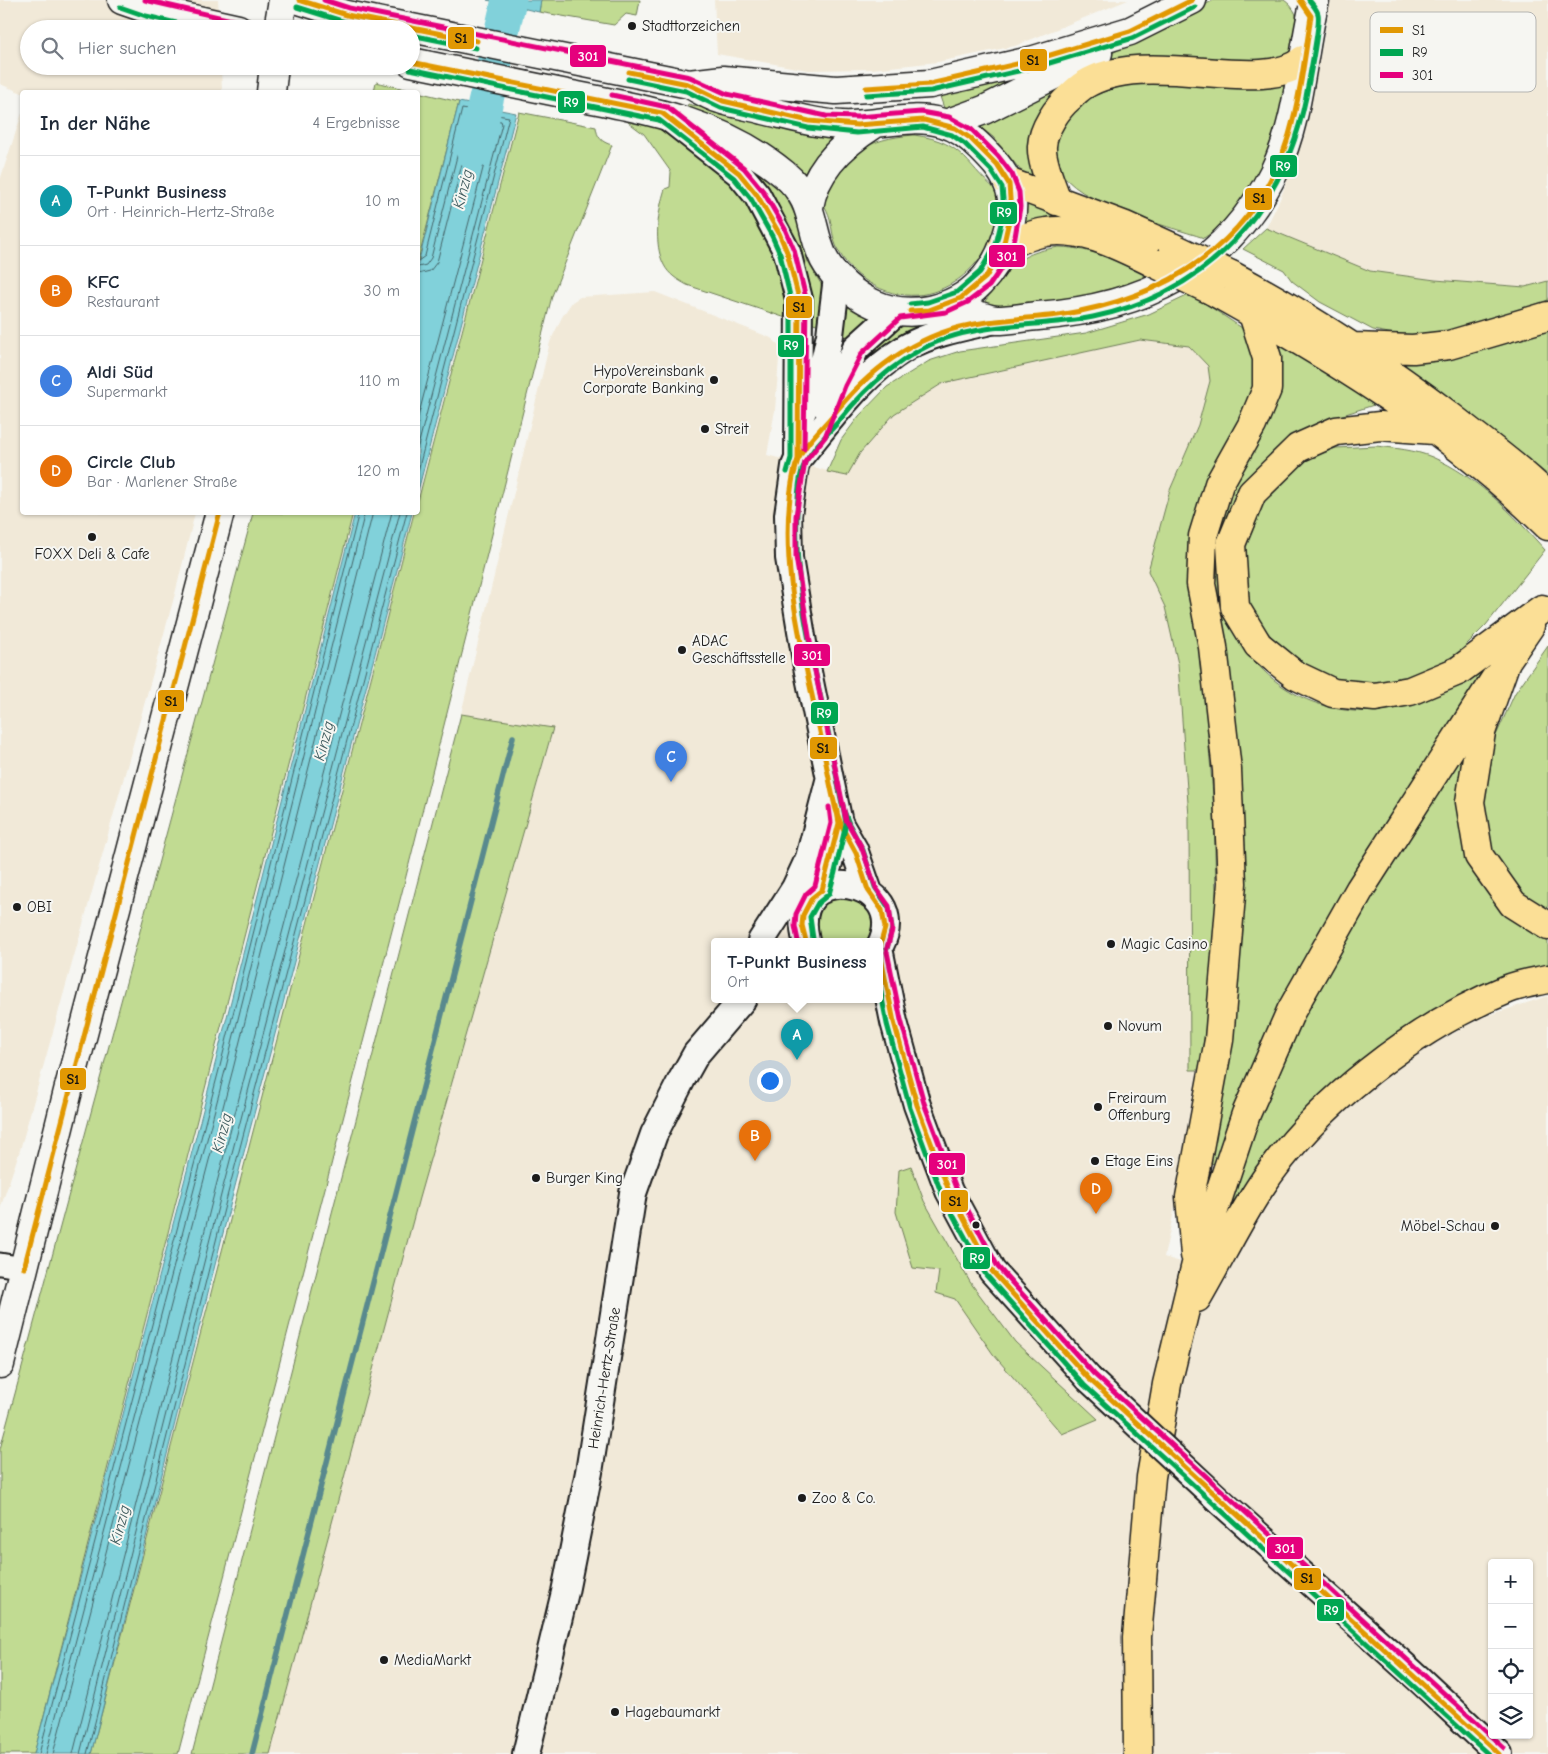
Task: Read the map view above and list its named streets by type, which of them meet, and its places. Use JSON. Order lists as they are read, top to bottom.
{
  "streets": {
    "street": ["Heinrich-Hertz-Straße"]
  },
  "water": ["Kinzig"],
  "places": [
    "Stadttorzeichen",
    "HypoVereinsbank Corporate Banking",
    "Streit",
    "FOXX Deli & Cafe",
    "ADAC Geschäftsstelle",
    "OBI",
    "Magic Casino",
    "Novum",
    "Freiraum Offenburg",
    "Etage Eins",
    "Burger King",
    "Möbel-Schau",
    "Zoo & Co.",
    "MediaMarkt",
    "Hagebaumarkt"
  ],
  "lines": ["transit line S1", "transit line R9", "transit line 301"],
  "legend": ["S1", "R9", "301"],
  "page": {
    "search": "Hier suchen",
    "heading": ["In der Nähe", "4 Ergebnisse"],
    "list": [
      {
        "mark": "A",
        "name": "T-Punkt Business",
        "note": "Ort · Heinrich-Hertz-Straße",
        "value": "10 m"
      },
      {
        "mark": "B",
        "name": "KFC",
        "note": "Restaurant",
        "value": "30 m"
      },
      {
        "mark": "C",
        "name": "Aldi Süd",
        "note": "Supermarkt",
        "value": "110 m"
      },
      {
        "mark": "D",
        "name": "Circle Club",
        "note": "Bar · Marlener Straße",
        "value": "120 m"
      }
    ],
    "pins": [
      "C",
      "A",
      "B",
      "D"
    ],
    "popup": ["T-Punkt Business", "Ort"],
    "map_buttons": ["+", "−"]
  }
}
